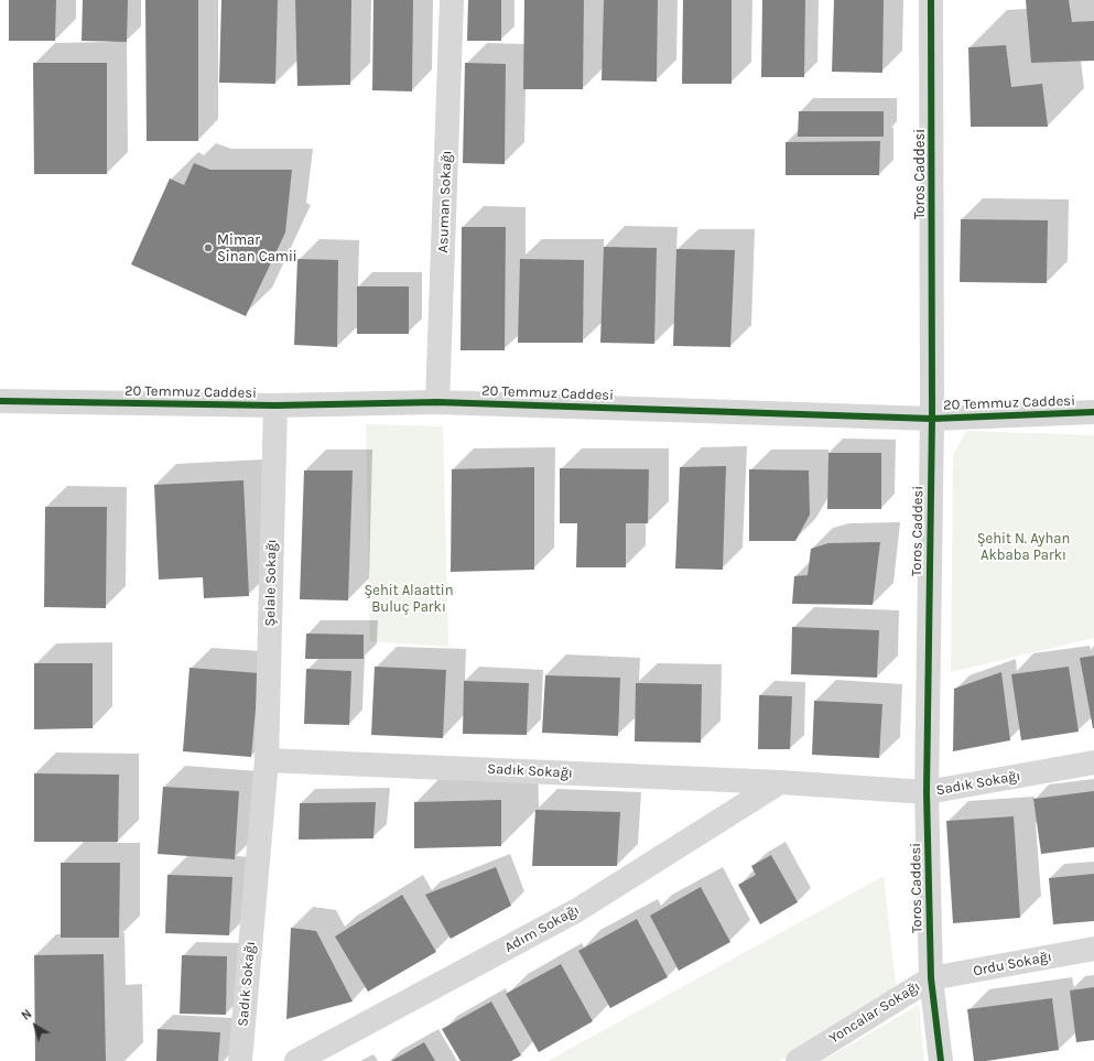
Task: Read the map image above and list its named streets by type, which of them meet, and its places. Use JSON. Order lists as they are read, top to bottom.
{
  "streets": {
    "street": [
      "Toros Caddesi",
      "Asuman Sokağı",
      "20 Temmuz Caddesi",
      "Şelale Sokağı",
      "Sadık Sokağı",
      "Adım Sokağı",
      "Ordu Sokağı",
      "Yoncalar Sokağı"
    ]
  },
  "crossings": [
    ["Toros Caddesi", "20 Temmuz Caddesi"],
    ["Toros Caddesi", "Sadık Sokağı"],
    ["Toros Caddesi", "Ordu Sokağı"],
    ["Toros Caddesi", "Yoncalar Sokağı"],
    ["Asuman Sokağı", "20 Temmuz Caddesi"],
    ["20 Temmuz Caddesi", "Şelale Sokağı"],
    ["Şelale Sokağı", "Sadık Sokağı"],
    ["Sadık Sokağı", "Adım Sokağı"],
    ["Ordu Sokağı", "Yoncalar Sokağı"]
  ],
  "parks": ["Şehit N. Ayhan Akbaba Parkı", "Şehit Alaattin Buluç Parkı"],
  "places": ["Mimar Sinan Camii"],
  "north": "top left"
}
